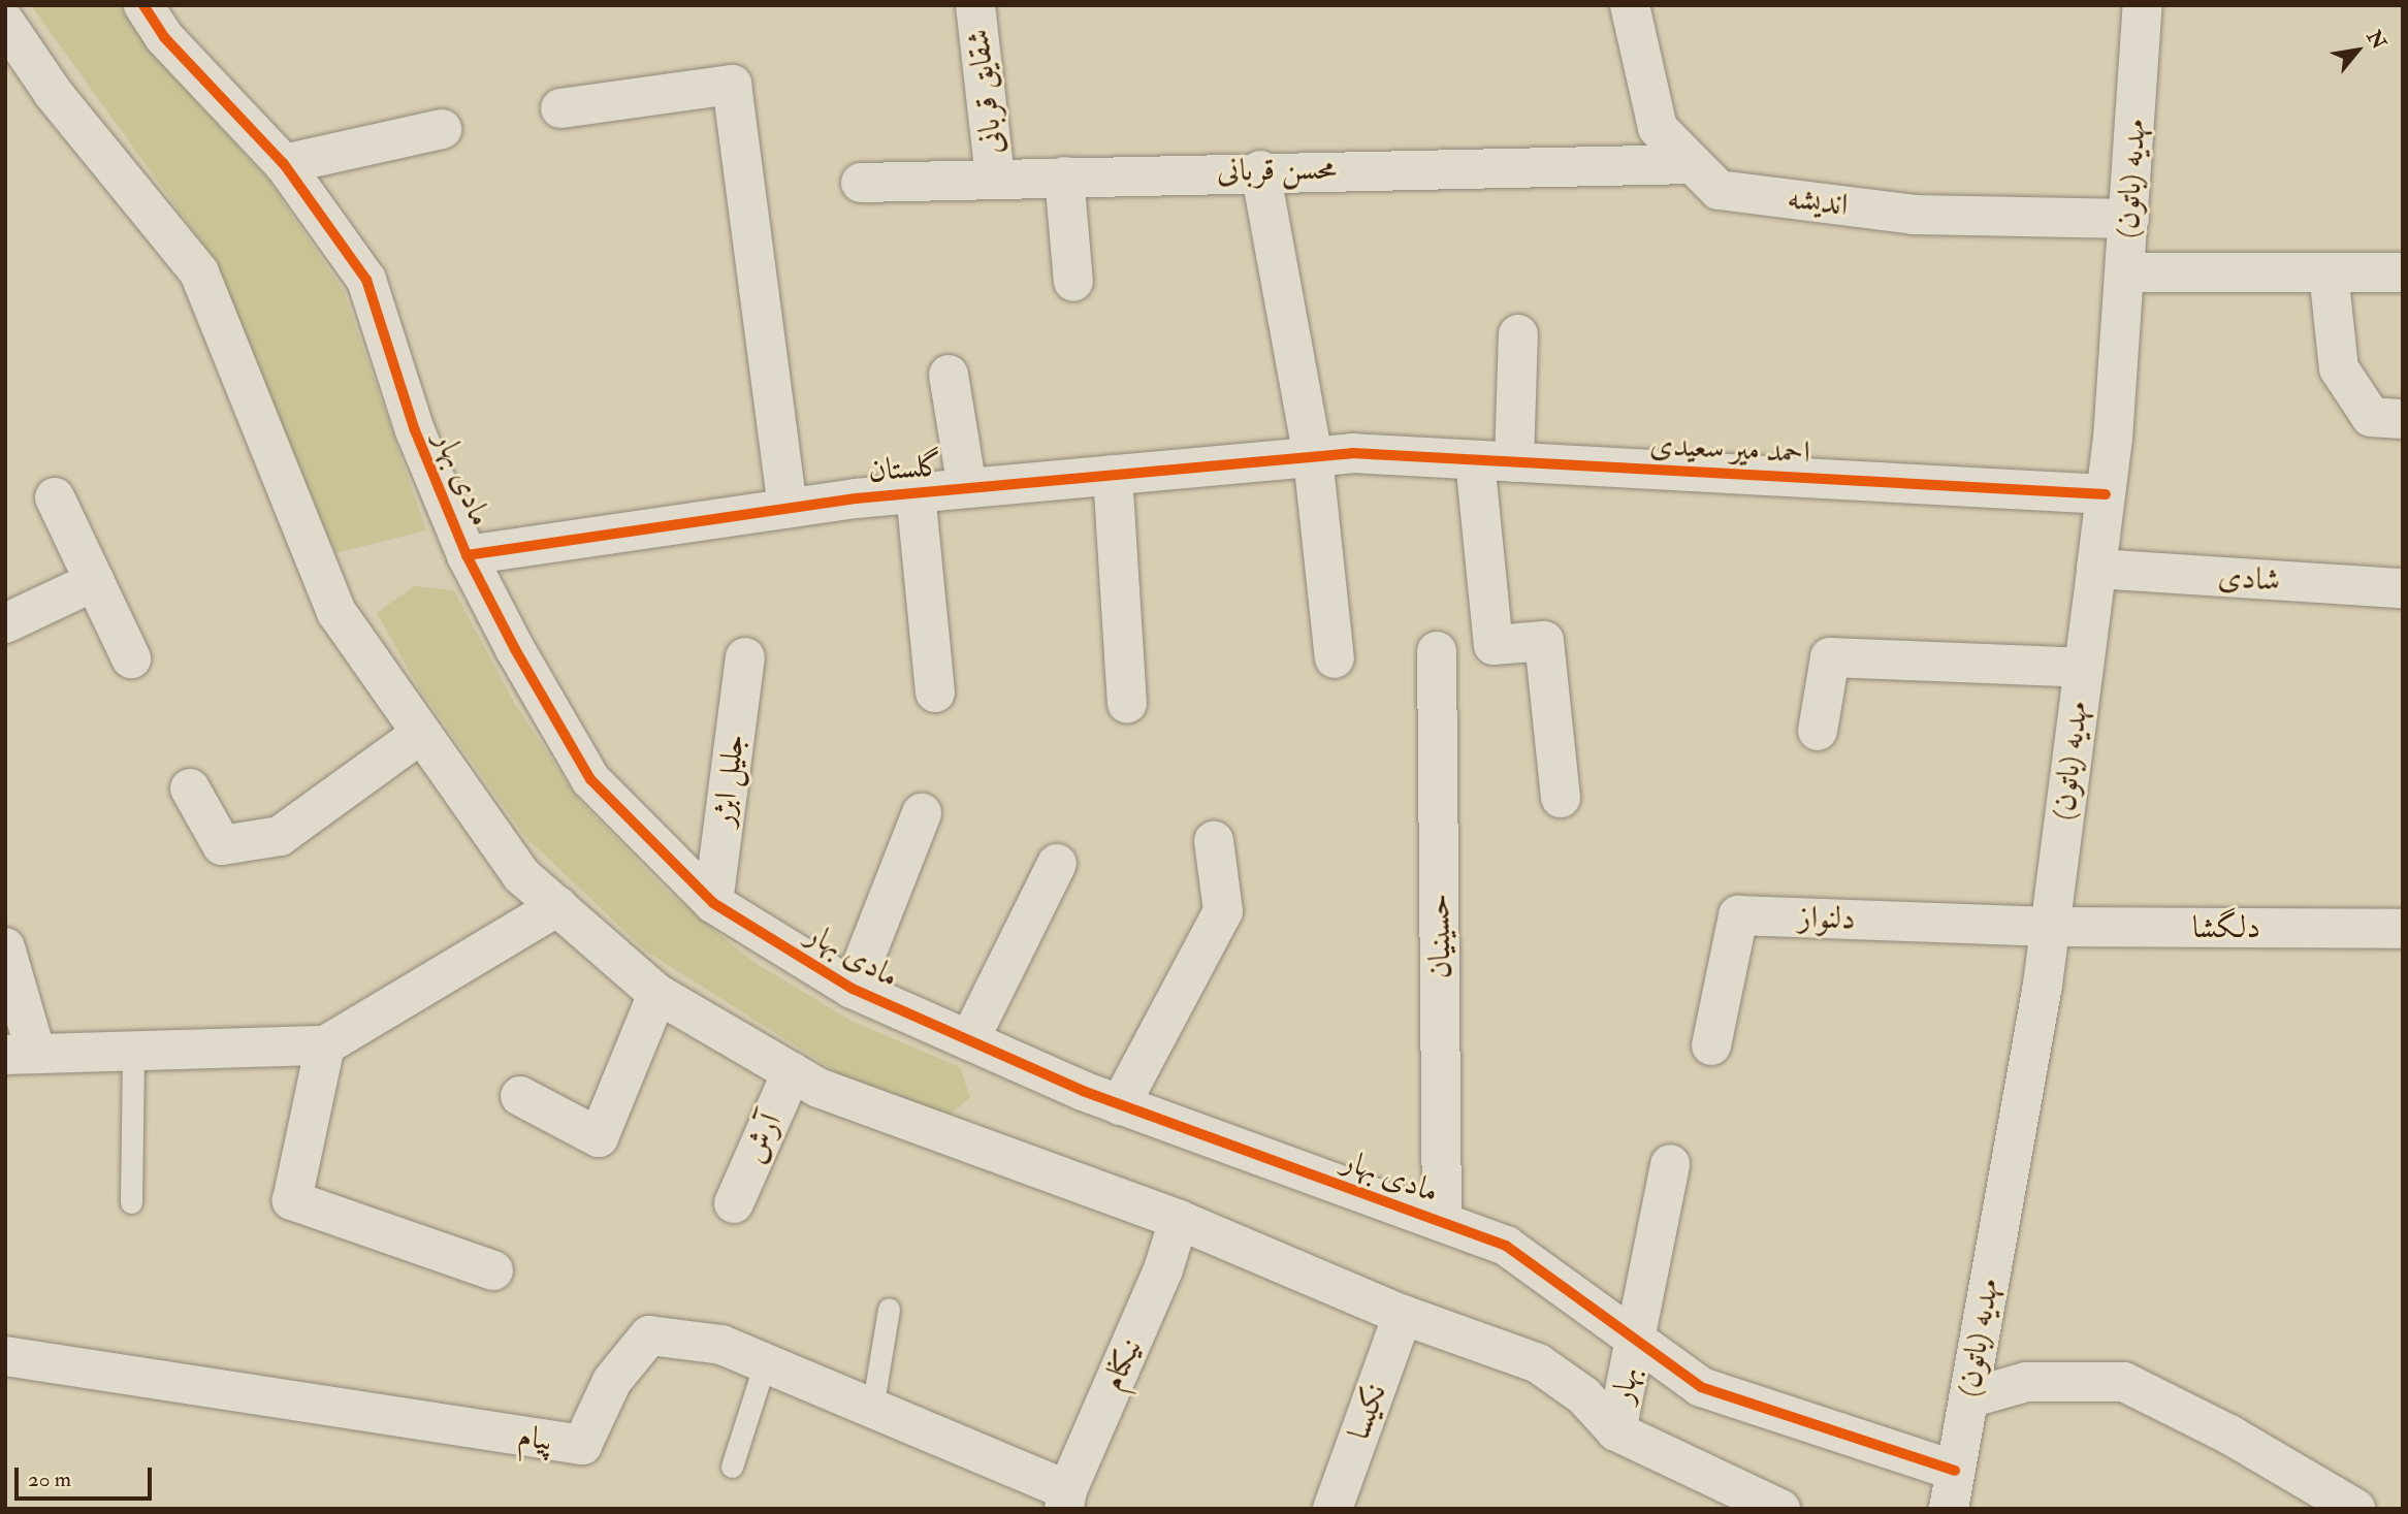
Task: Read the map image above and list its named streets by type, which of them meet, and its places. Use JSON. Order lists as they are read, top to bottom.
{
  "streets": {
    "street": [
      "شقایق قربانی",
      "محسن قربانی",
      "مهدیه (باتون)",
      "اندیشه",
      "احمد میر سعیدی",
      "گلستان",
      "مادی بهار",
      "شادی",
      "جلیل ابژر",
      "دلنواز",
      "دلگشا",
      "حسینیان",
      "آرش",
      "نیکنام",
      "بهار",
      "نکیسا",
      "پیام"
    ]
  },
  "crossings": [
    ["شقایق قربانی", "محسن قربانی"],
    ["محسن قربانی", "اندیشه"],
    ["مهدیه (باتون)", "اندیشه"],
    ["مهدیه (باتون)", "احمد میر سعیدی"],
    ["مهدیه (باتون)", "مادی بهار"],
    ["مهدیه (باتون)", "شادی"],
    ["مهدیه (باتون)", "دلنواز"],
    ["مهدیه (باتون)", "دلگشا"],
    ["احمد میر سعیدی", "گلستان"],
    ["گلستان", "مادی بهار"],
    ["مادی بهار", "جلیل ابژر"],
    ["مادی بهار", "حسینیان"],
    ["مادی بهار", "بهار"],
    ["دلنواز", "دلگشا"],
    ["نیکنام", "پیام"]
  ],
  "scale_bar": "20 m",
  "north": "top right"
}
